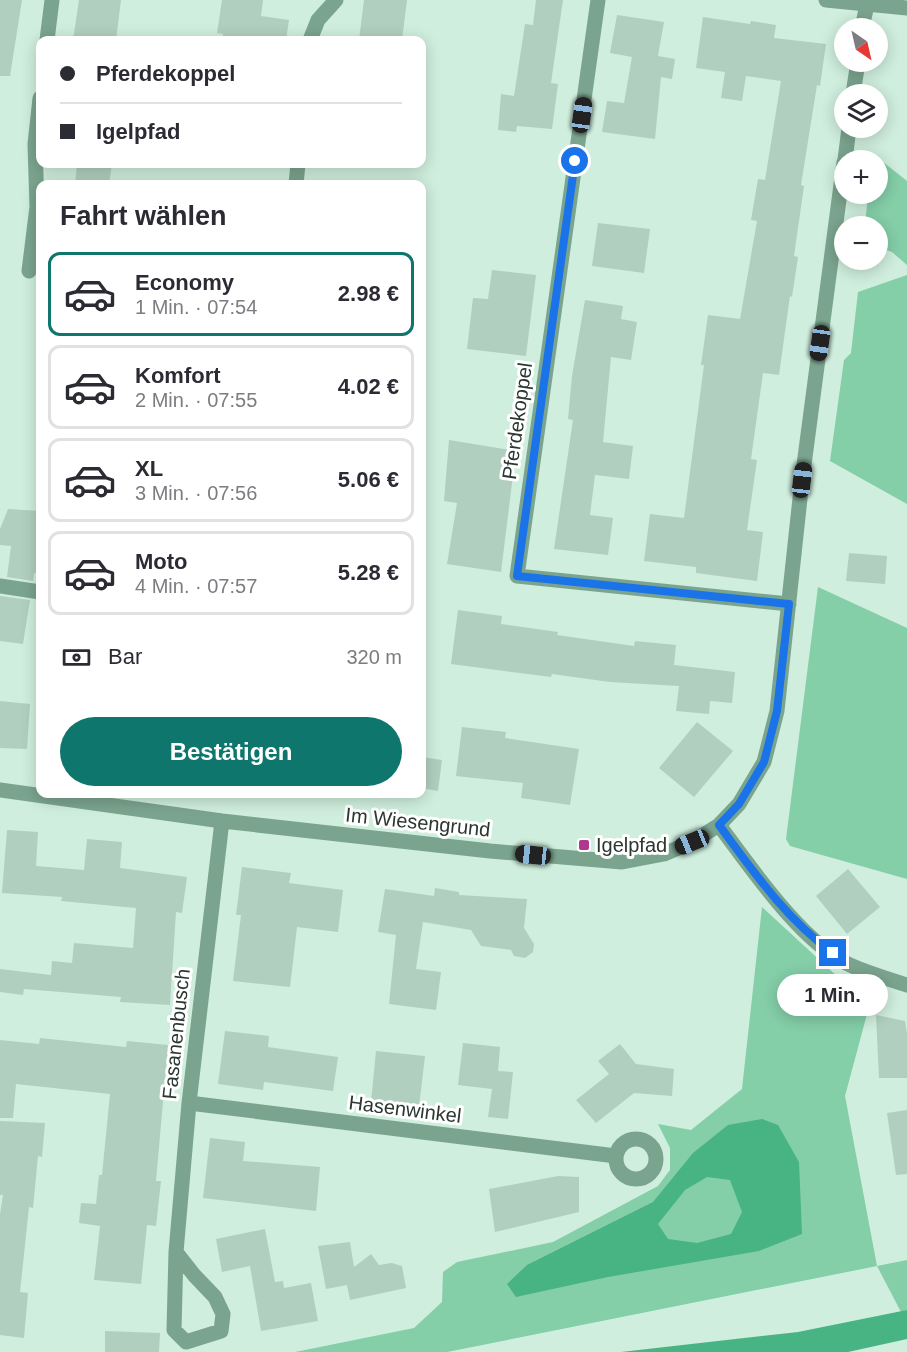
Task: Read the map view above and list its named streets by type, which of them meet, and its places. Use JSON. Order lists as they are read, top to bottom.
{
  "streets": {
    "street": [
      "Pferdekoppel",
      "Im Wiesengrund",
      "Fasanenbusch",
      "Hasenwinkel"
    ]
  },
  "crossings": [
    ["Pferdekoppel", "Im Wiesengrund"],
    ["Im Wiesengrund", "Fasanenbusch"],
    ["Fasanenbusch", "Hasenwinkel"]
  ],
  "places": {
    "transit": ["Igelpfad"]
  },
  "north": "bottom right",
  "page": {
    "map_buttons": ["+", "−"],
    "banner": ["Pferdekoppel", "Igelpfad"],
    "heading": "Fahrt wählen",
    "list": [
      {
        "name": "Economy",
        "note": "1 Min. · 07:54",
        "value": "2.98 €"
      },
      {
        "name": "Komfort",
        "note": "2 Min. · 07:55",
        "value": "4.02 €"
      },
      {
        "name": "XL",
        "note": "3 Min. · 07:56",
        "value": "5.06 €"
      },
      {
        "name": "Moto",
        "note": "4 Min. · 07:57",
        "value": "5.28 €"
      }
    ],
    "pay": ["Bar", "320 m"],
    "buttons": "Bestätigen",
    "bubble": "1 Min."
  }
}
